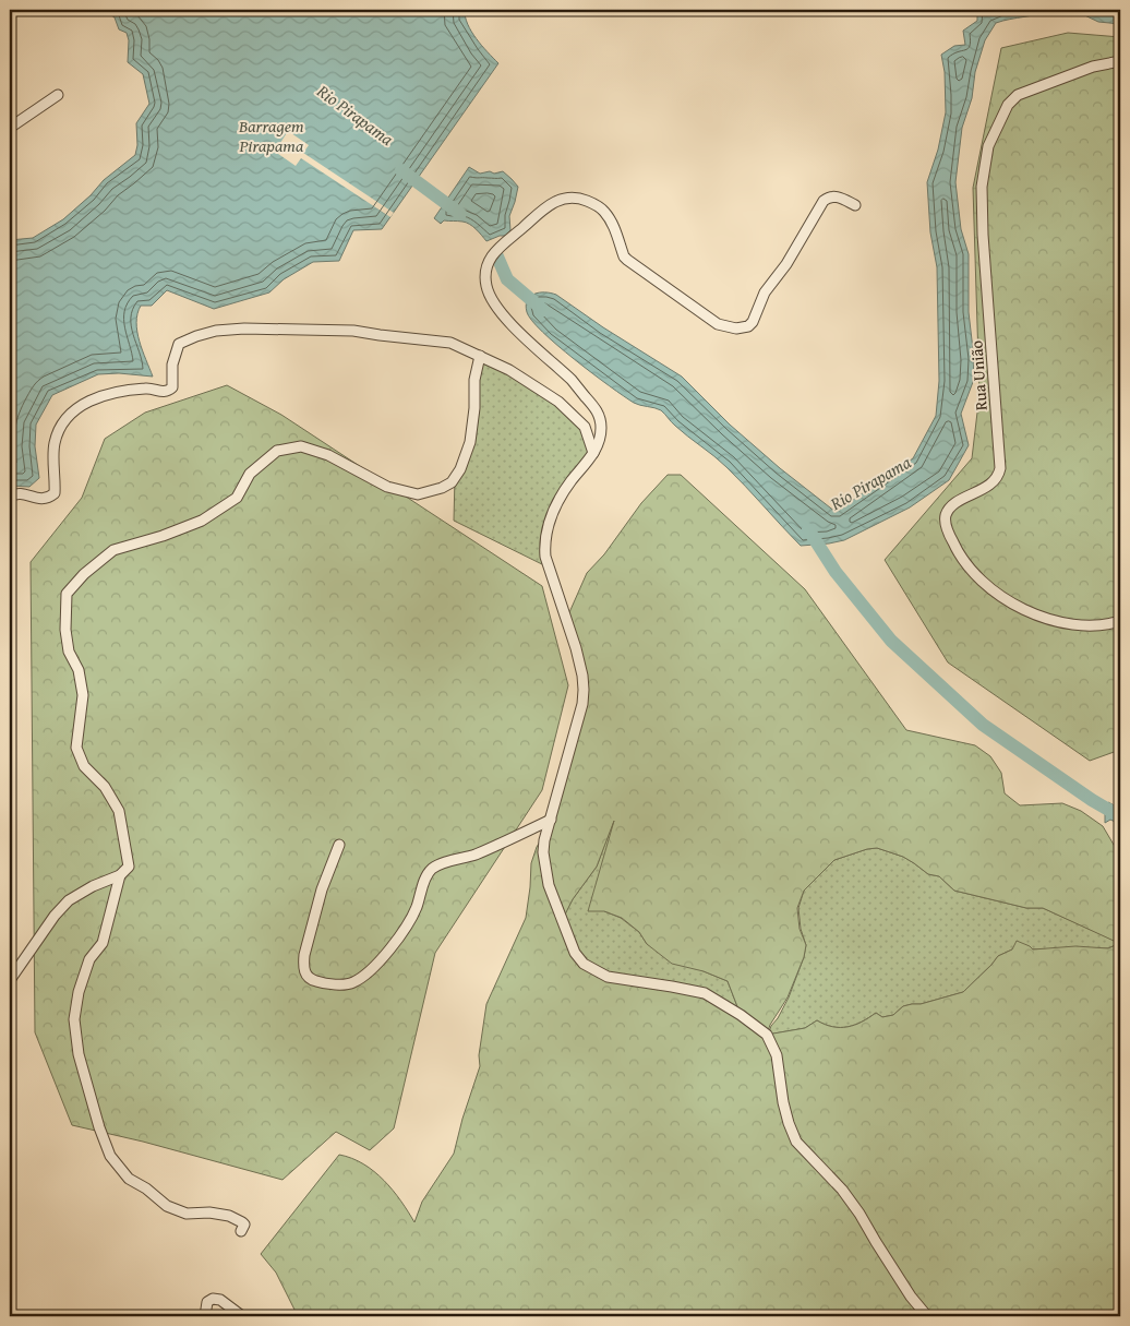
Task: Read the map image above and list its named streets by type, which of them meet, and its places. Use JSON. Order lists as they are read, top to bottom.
{
  "streets": {
    "street": ["Rua União"]
  },
  "water": ["Rio Pirapama", "Barragem Pirapama"]
}
